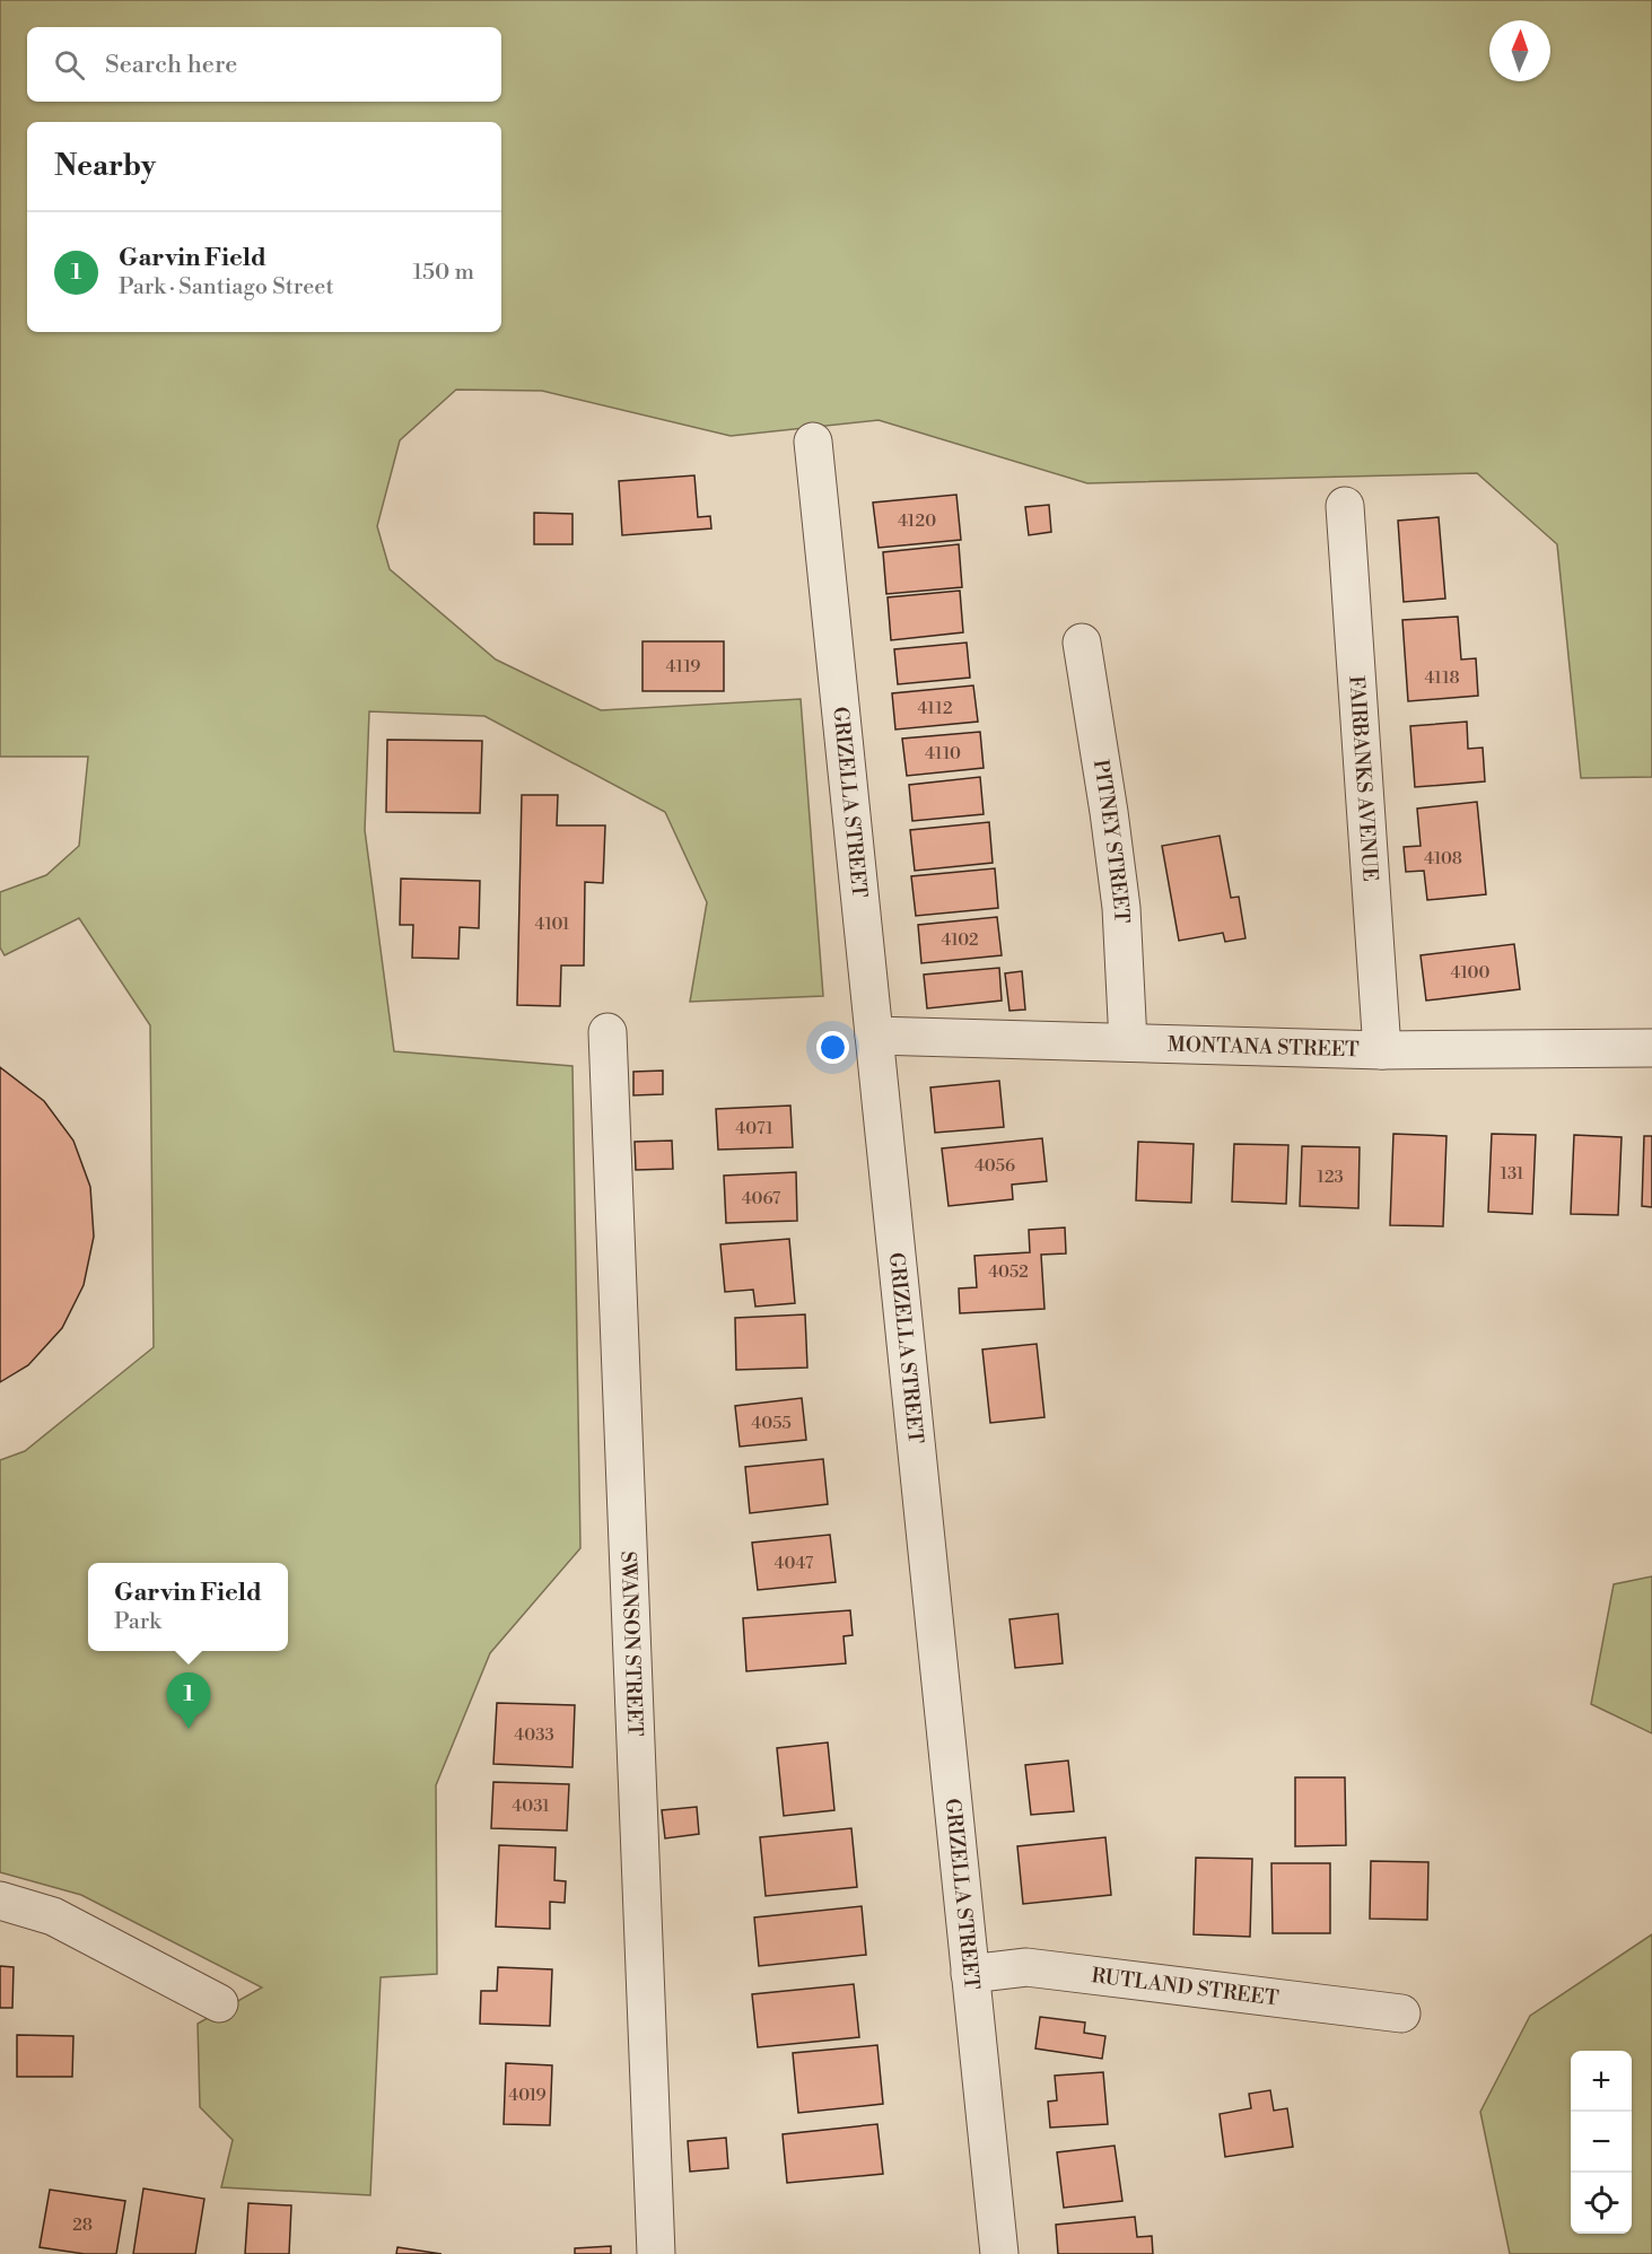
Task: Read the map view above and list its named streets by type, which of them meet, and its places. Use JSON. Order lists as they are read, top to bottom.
{
  "streets": {
    "street": [
      "FAIRBANKS AVENUE",
      "GRIZELLA STREET",
      "PITNEY STREET",
      "MONTANA STREET",
      "SWANSON STREET",
      "RUTLAND STREET"
    ]
  },
  "crossings": [
    ["FAIRBANKS AVENUE", "MONTANA STREET"],
    ["GRIZELLA STREET", "MONTANA STREET"],
    ["GRIZELLA STREET", "RUTLAND STREET"],
    ["PITNEY STREET", "MONTANA STREET"]
  ],
  "house_numbers": [
    "4120",
    "4119",
    "4118",
    "4112",
    "4110",
    "4108",
    "4101",
    "4102",
    "4100",
    "4071",
    "4056",
    "131",
    "123",
    "4067",
    "4052",
    "4055",
    "4047",
    "4033",
    "4031",
    "4019",
    "28"
  ],
  "north": "top",
  "page": {
    "search": "Search here",
    "heading": "Nearby",
    "list": [
      {
        "mark": "1",
        "name": "Garvin Field",
        "note": "Park · Santiago Street",
        "value": "150 m"
      }
    ],
    "popup": ["Garvin Field", "Park"],
    "pins": "1",
    "map_buttons": ["+", "−"]
  }
}
